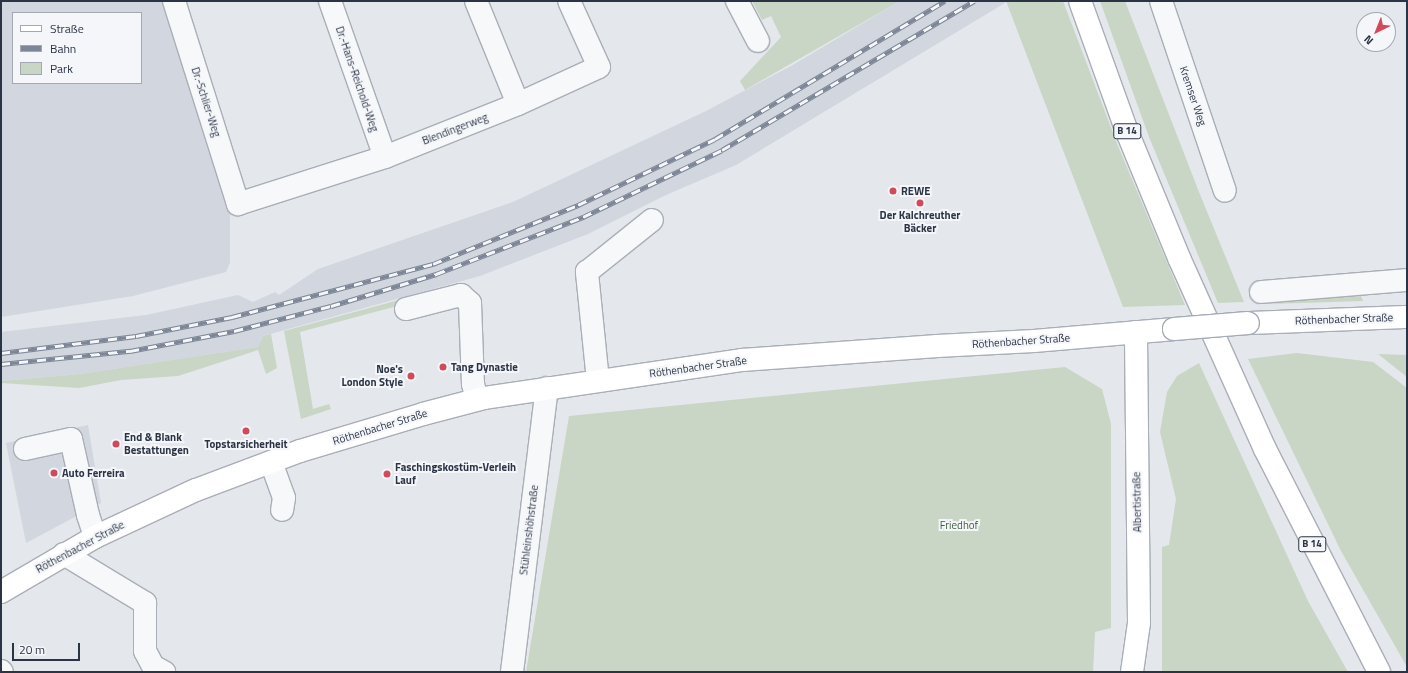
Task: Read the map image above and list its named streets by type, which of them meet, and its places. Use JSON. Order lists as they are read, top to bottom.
{
  "streets": {
    "main road": ["B 14", "Röthenbacher Straße", "Albertistraße"],
    "street": [
      "Dr.-Hans-Reichold-Weg",
      "Kremser Weg",
      "Dr.-Schlier-Weg",
      "Blendingerweg",
      "Stühleinshöhstraße"
    ]
  },
  "crossings": [
    ["Dr.-Hans-Reichold-Weg", "Blendingerweg"],
    ["Dr.-Schlier-Weg", "Blendingerweg"],
    ["Röthenbacher Straße", "Albertistraße"],
    ["Röthenbacher Straße", "Stühleinshöhstraße"]
  ],
  "parks": ["Friedhof"],
  "places": [
    "REWE",
    "Der Kalchreuther Bäcker",
    "Tang Dynastie",
    "Noe's London Style",
    "Topstarsicherheit",
    "End & Blank Bestattungen",
    "Auto Ferreira",
    "Faschingskostüm-Verleih Lauf"
  ],
  "legend": ["Straße", "Bahn", "Park"],
  "scale_bar": "20 m",
  "north": "bottom left"
}
